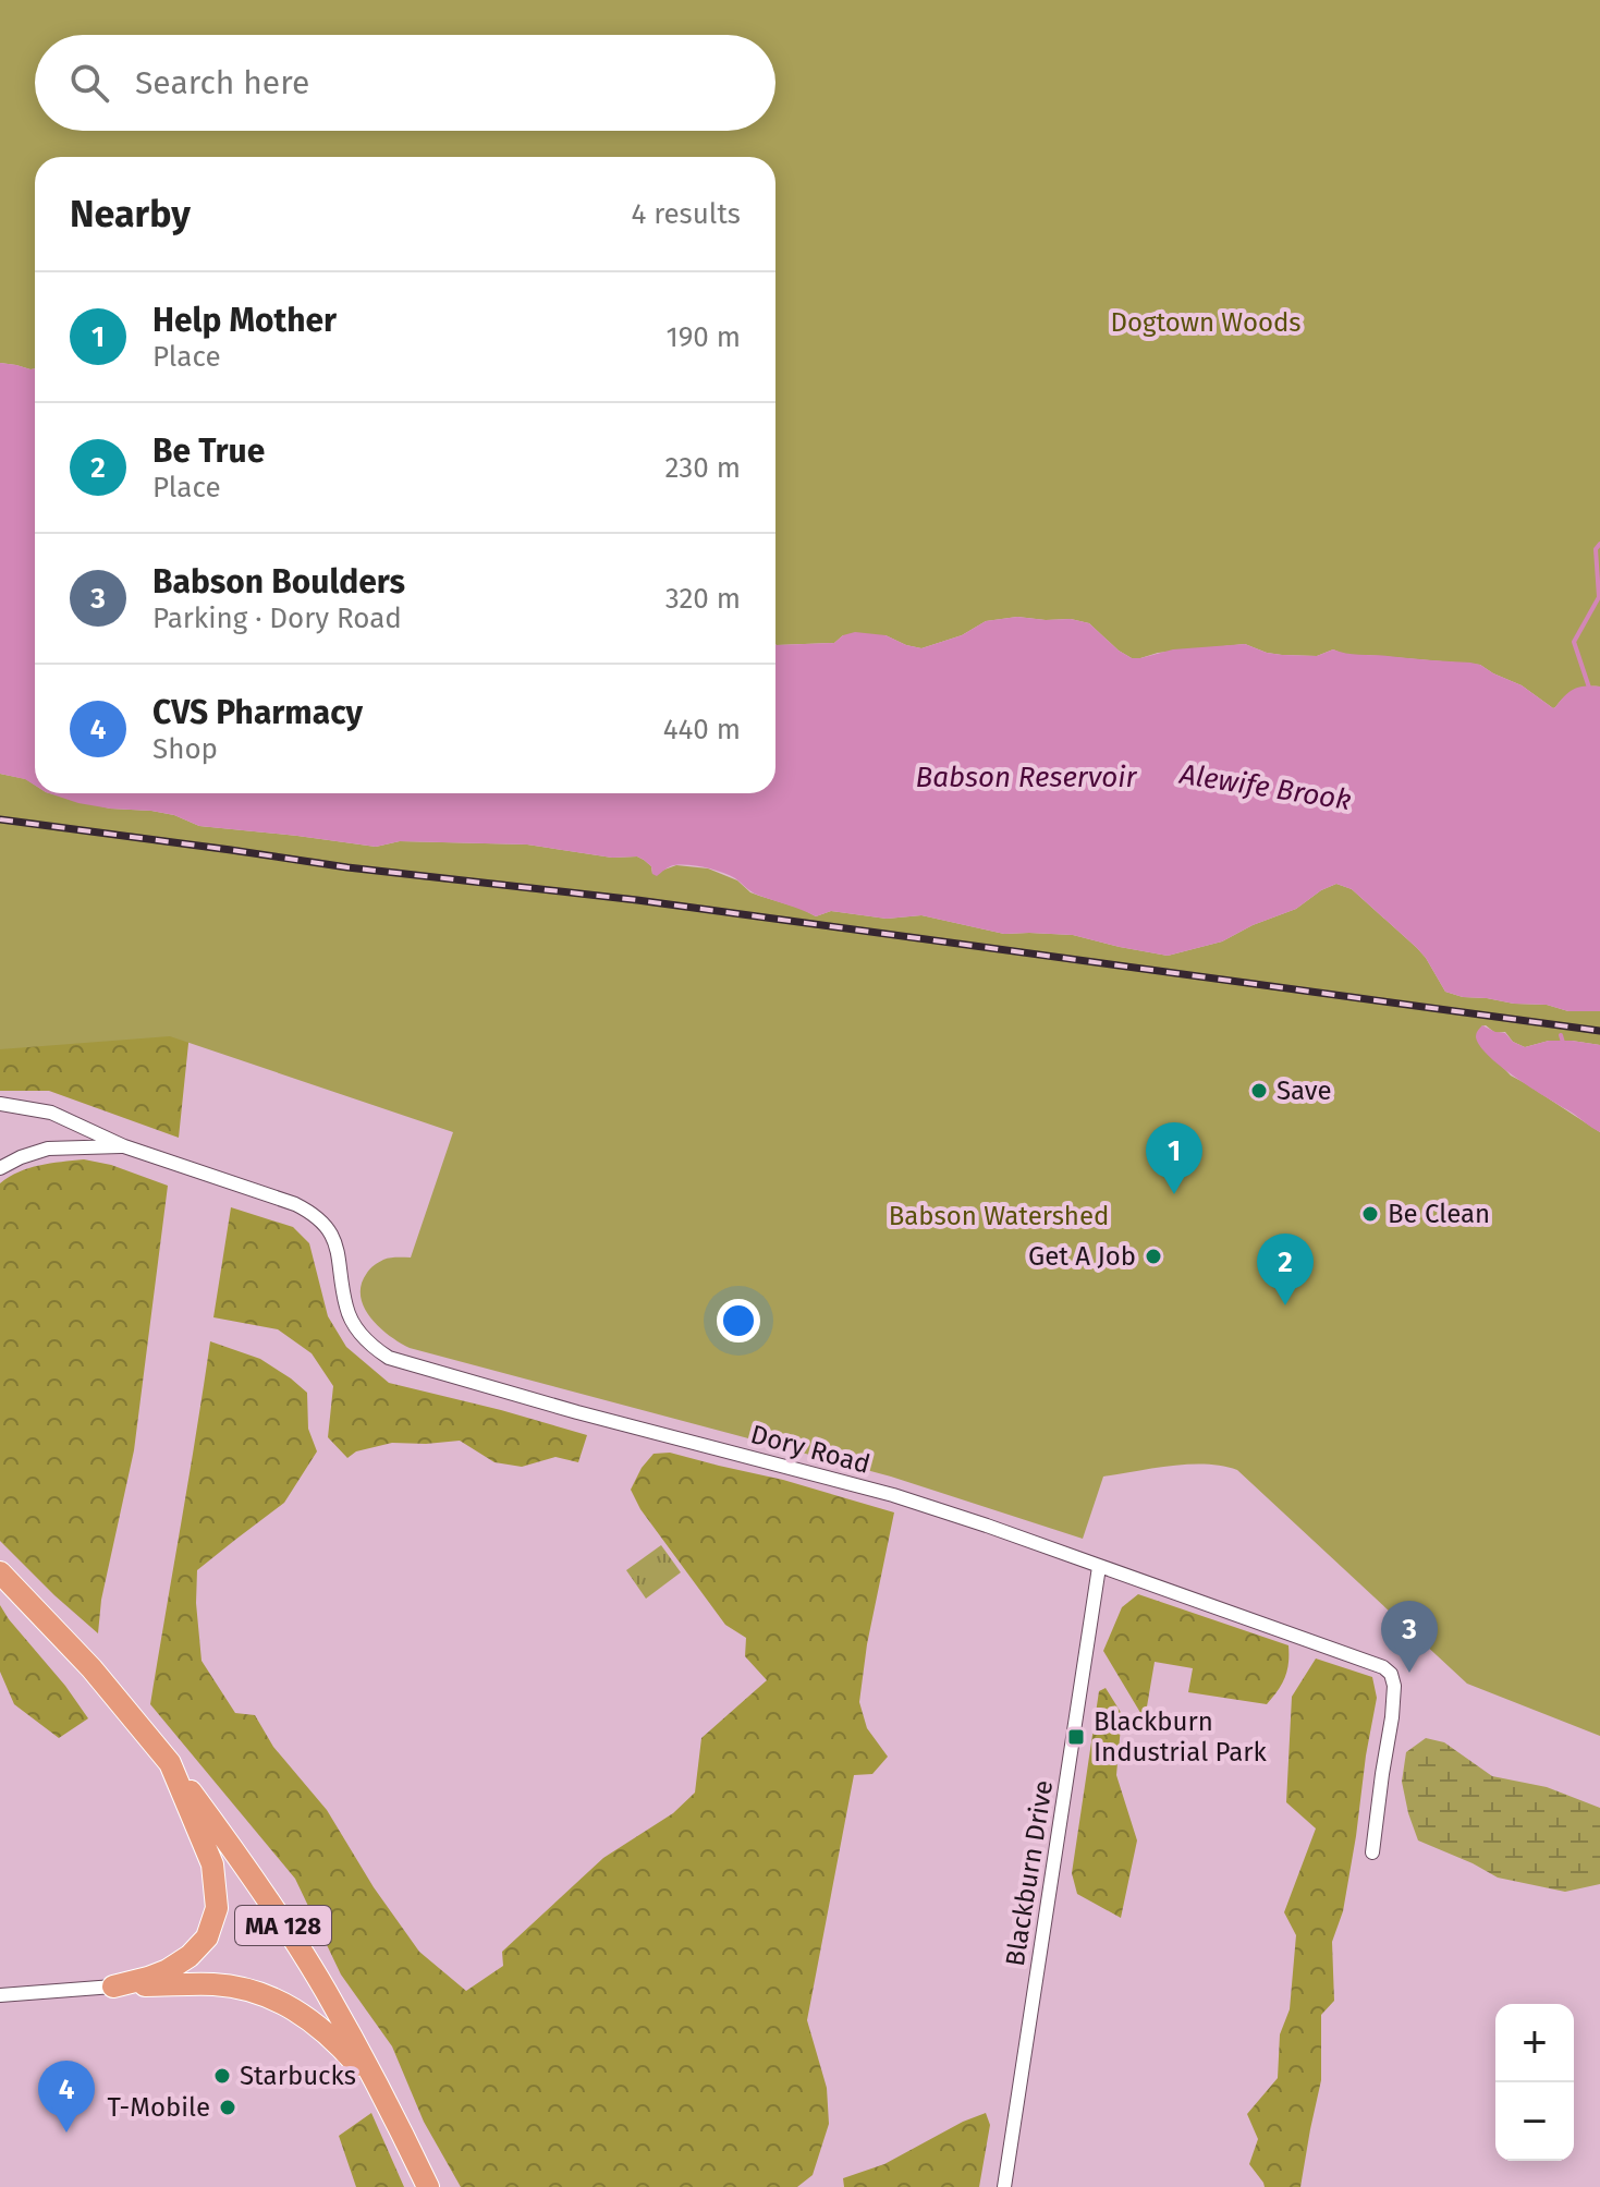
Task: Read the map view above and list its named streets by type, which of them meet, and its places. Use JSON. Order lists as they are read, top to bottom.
{
  "streets": {
    "highway": ["MA 128"],
    "street": ["Dory Road", "Blackburn Drive"]
  },
  "crossings": [
    ["Dory Road", "Blackburn Drive"]
  ],
  "water": ["Babson Reservoir", "Alewife Brook"],
  "parks": ["Dogtown Woods", "Babson Watershed"],
  "places": {
    "other": [
      "Save",
      "Be Clean",
      "Get A Job",
      "Starbucks",
      "T-Mobile"
    ],
    "transit": ["Blackburn Industrial Park"]
  },
  "page": {
    "search": "Search here",
    "heading": ["Nearby", "4 results"],
    "list": [
      {
        "mark": "1",
        "name": "Help Mother",
        "note": "Place",
        "value": "190 m"
      },
      {
        "mark": "2",
        "name": "Be True",
        "note": "Place",
        "value": "230 m"
      },
      {
        "mark": "3",
        "name": "Babson Boulders",
        "note": "Parking · Dory Road",
        "value": "320 m"
      },
      {
        "mark": "4",
        "name": "CVS Pharmacy",
        "note": "Shop",
        "value": "440 m"
      }
    ],
    "pins": [
      "1",
      "2",
      "3",
      "4"
    ],
    "map_buttons": ["+", "−"]
  }
}
